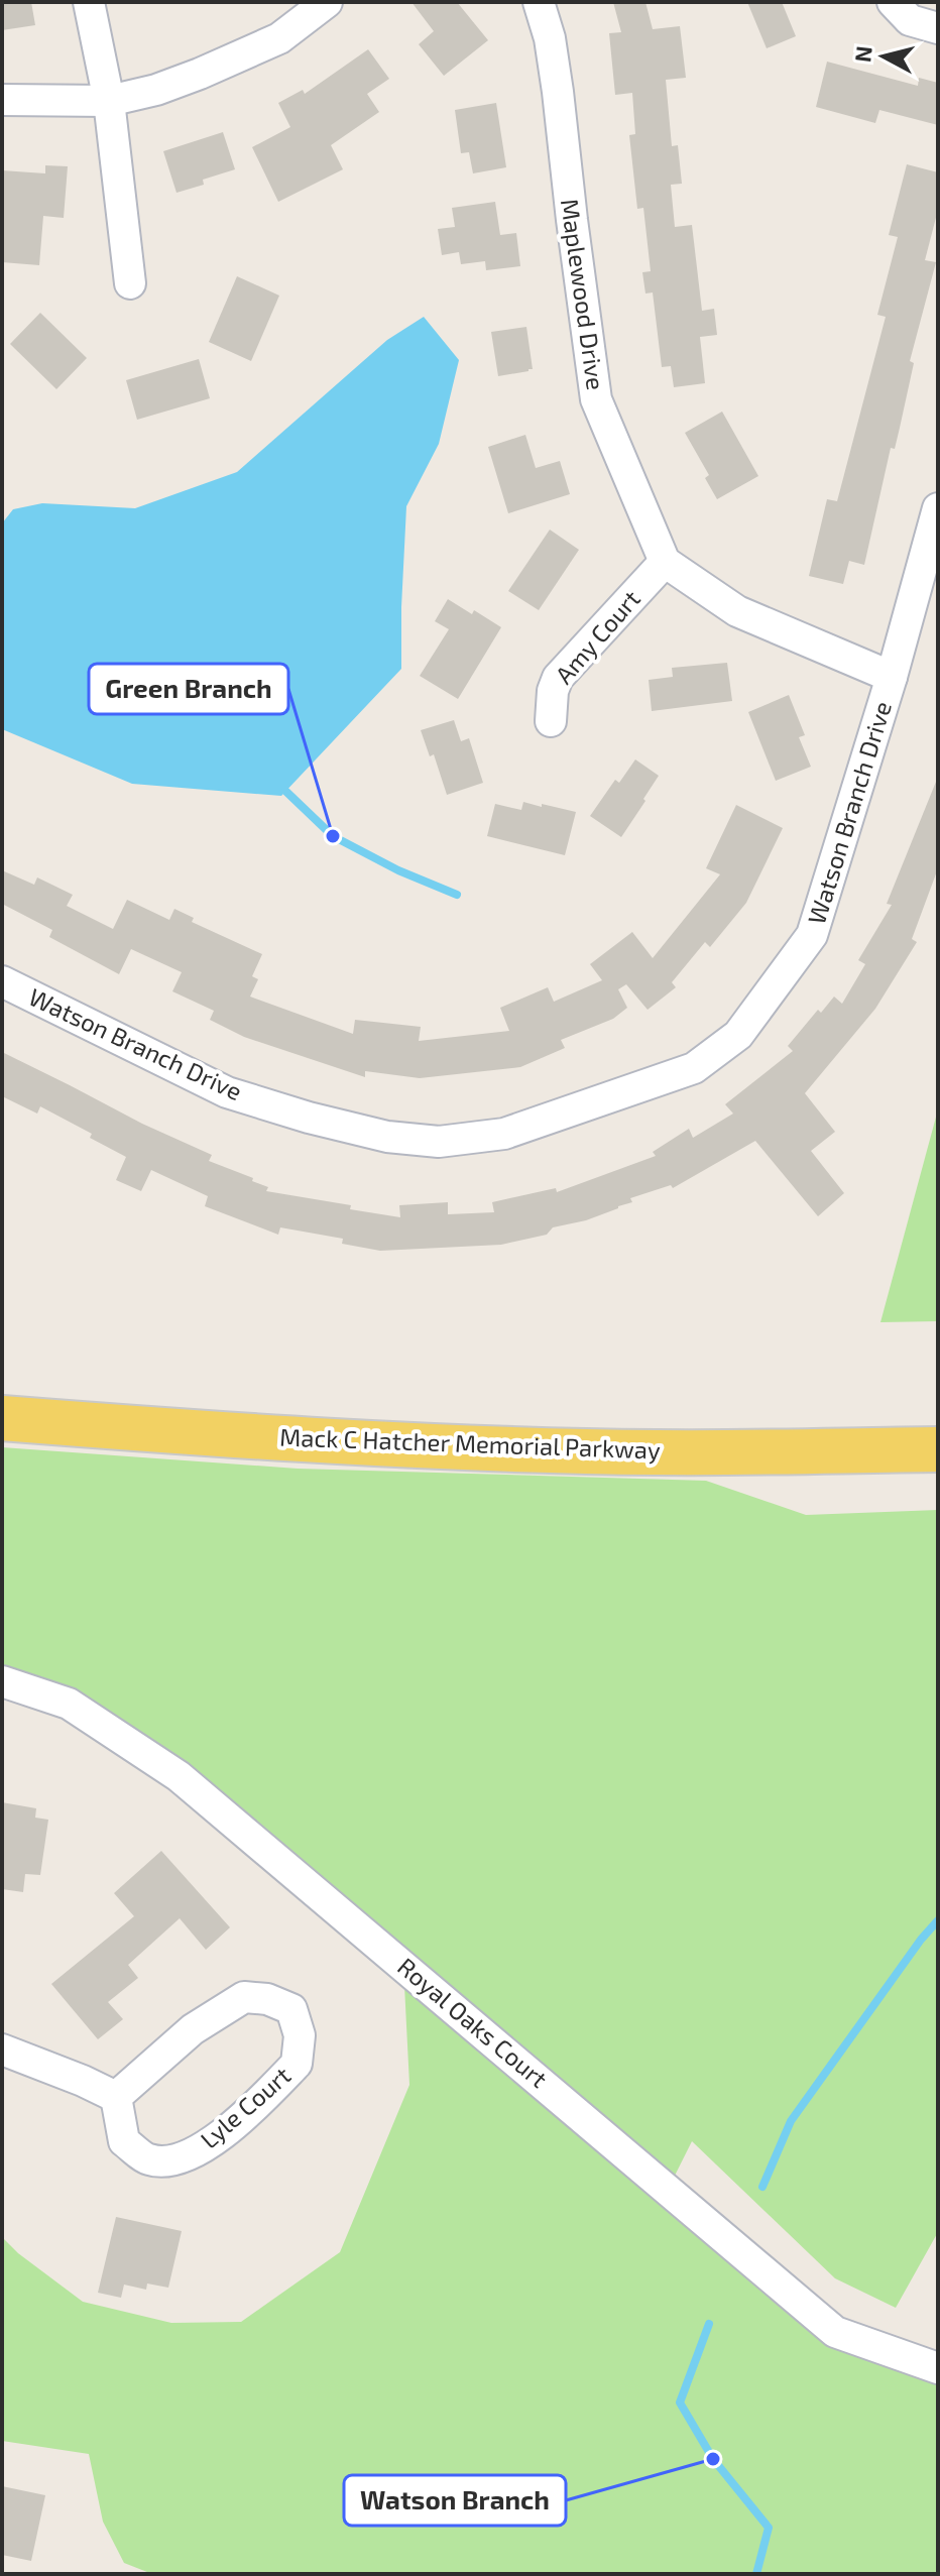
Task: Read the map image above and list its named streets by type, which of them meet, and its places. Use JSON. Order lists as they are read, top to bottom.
{
  "streets": {
    "main road": ["Mack C Hatcher Memorial Parkway"],
    "street": [
      "Maplewood Drive",
      "Amy Court",
      "Watson Branch Drive",
      "Royal Oaks Court",
      "Lyle Court"
    ]
  },
  "crossings": [
    ["Maplewood Drive", "Amy Court"]
  ],
  "places": ["Green Branch", "Watson Branch"],
  "north": "left"
}
